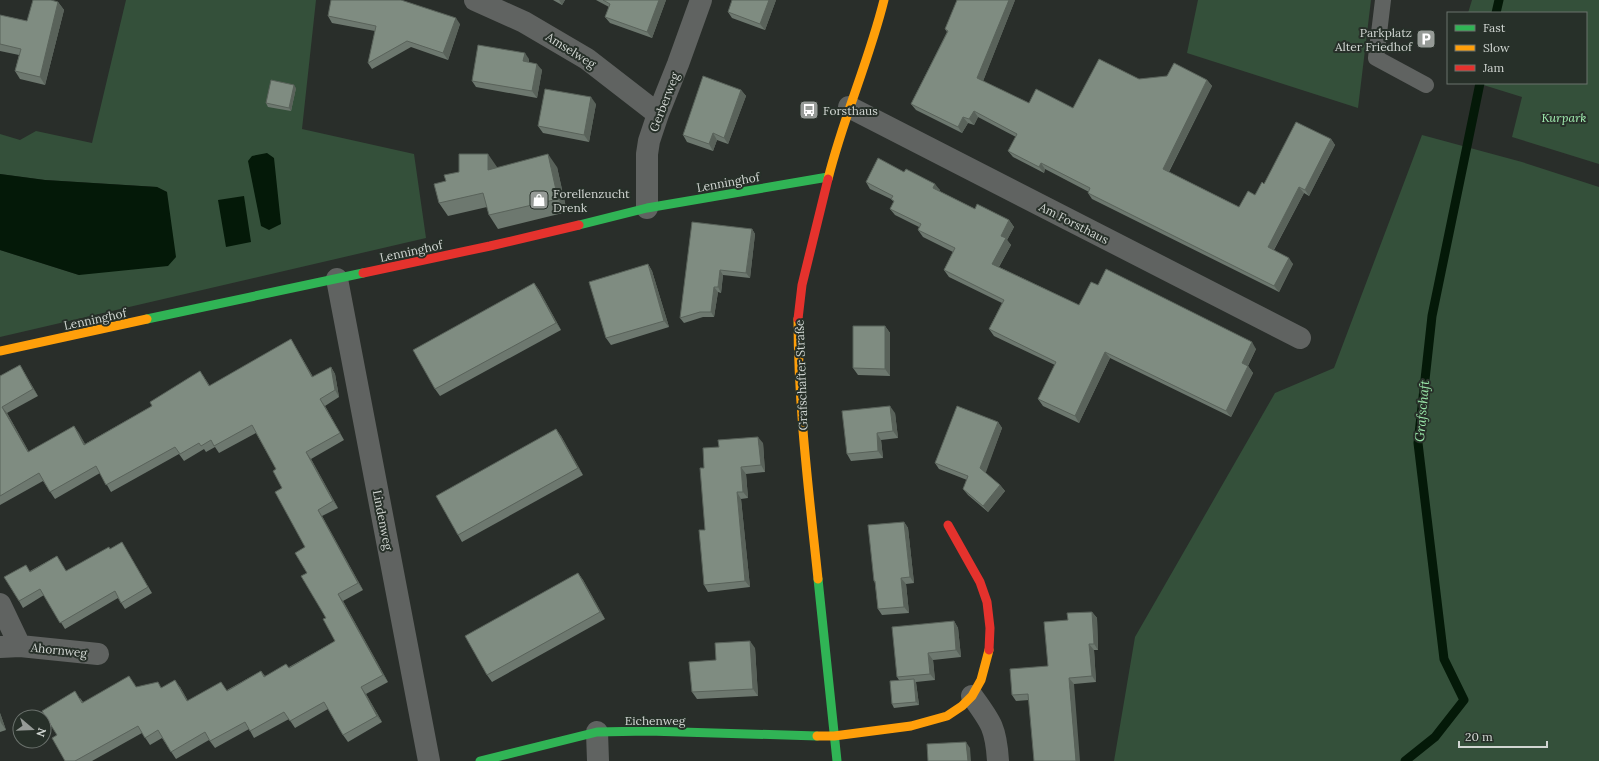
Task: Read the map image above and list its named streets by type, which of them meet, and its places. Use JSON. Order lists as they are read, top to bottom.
{
  "streets": {
    "street": [
      "Amselweg",
      "Gerberweg",
      "Lenninghof",
      "Am Forsthaus",
      "Grafschafter Straße",
      "Lindenweg",
      "Ahornweg",
      "Eichenweg"
    ]
  },
  "crossings": [
    ["Amselweg", "Gerberweg"],
    ["Gerberweg", "Lenninghof"],
    ["Lenninghof", "Grafschafter Straße"],
    ["Lenninghof", "Lindenweg"],
    ["Am Forsthaus", "Grafschafter Straße"],
    ["Grafschafter Straße", "Eichenweg"]
  ],
  "water": ["Grafschaft"],
  "parks": ["Kurpark"],
  "places": {
    "parking": ["Parkplatz Alter Friedhof"],
    "bus stop": ["Forsthaus"],
    "shop": ["Forellenzucht Drenk"]
  },
  "legend": ["Fast", "Slow", "Jam"],
  "scale_bar": "20 m",
  "north": "right"
}
